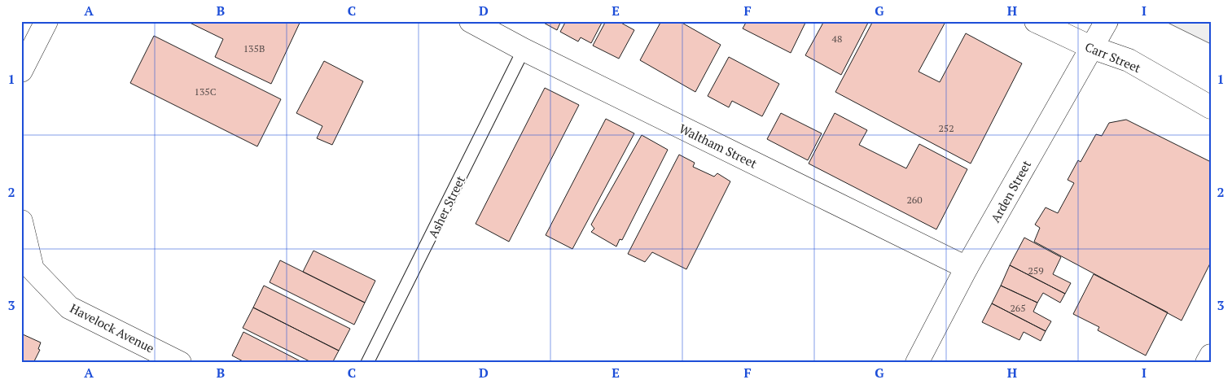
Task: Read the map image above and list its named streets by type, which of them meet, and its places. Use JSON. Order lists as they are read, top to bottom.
{
  "streets": {
    "street": [
      "Carr Street",
      "Waltham Street",
      "Arden Street",
      "Havelock Avenue"
    ],
    "lane": ["Asher Street"]
  },
  "crossings": [
    ["Carr Street", "Arden Street"],
    ["Waltham Street", "Arden Street"],
    ["Waltham Street", "Asher Street"]
  ],
  "house_numbers": [
    "48",
    "135B",
    "135C",
    "252",
    "260",
    "259",
    "265"
  ],
  "grid": {
    "columns": [
      "A",
      "B",
      "C",
      "D",
      "E",
      "F",
      "G",
      "H",
      "I"
    ],
    "rows": ["1", "2", "3"]
  }
}
